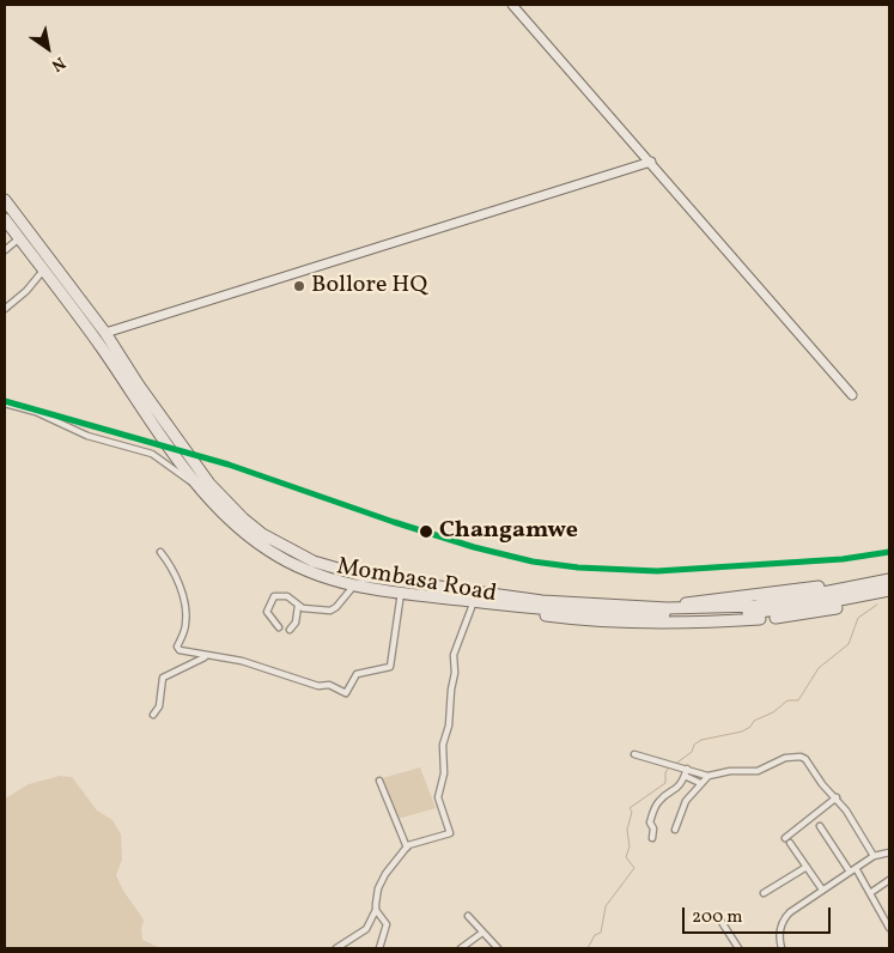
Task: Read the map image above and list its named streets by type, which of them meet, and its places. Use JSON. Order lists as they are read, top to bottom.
{
  "streets": {
    "highway": ["Mombasa Road"]
  },
  "places": ["Bollore HQ", "Changamwe"],
  "scale_bar": "200 m",
  "north": "bottom right"
}
